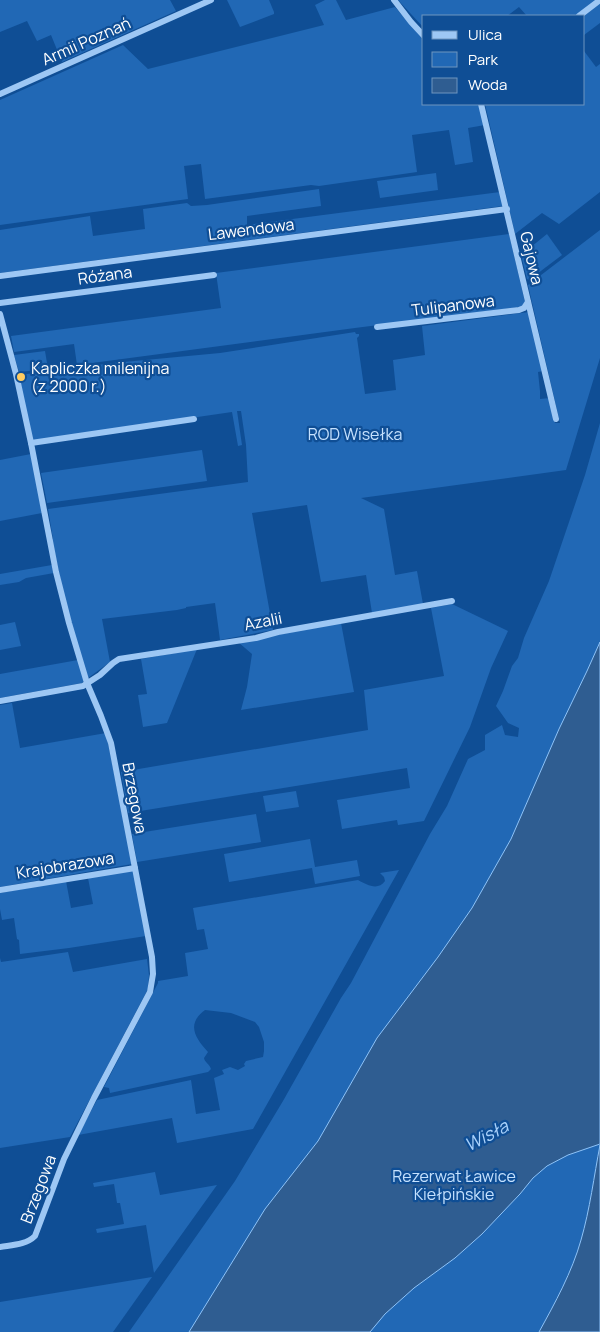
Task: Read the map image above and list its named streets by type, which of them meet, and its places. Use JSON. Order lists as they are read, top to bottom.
{
  "streets": {
    "street": [
      "Armii Poznań",
      "Lawendowa",
      "Gajowa",
      "Różana",
      "Tulipanowa",
      "Azalii",
      "Brzegowa",
      "Krajobrazowa"
    ]
  },
  "crossings": [
    ["Lawendowa", "Gajowa"],
    ["Gajowa", "Tulipanowa"],
    ["Azalii", "Brzegowa"],
    ["Brzegowa", "Krajobrazowa"]
  ],
  "water": ["Wisła"],
  "parks": ["ROD Wisełka", "Rezerwat Ławice Kiełpińskie"],
  "places": ["Kapliczka milenijna (z 2000 r.)"],
  "legend": ["Ulica", "Park", "Woda"]
}
